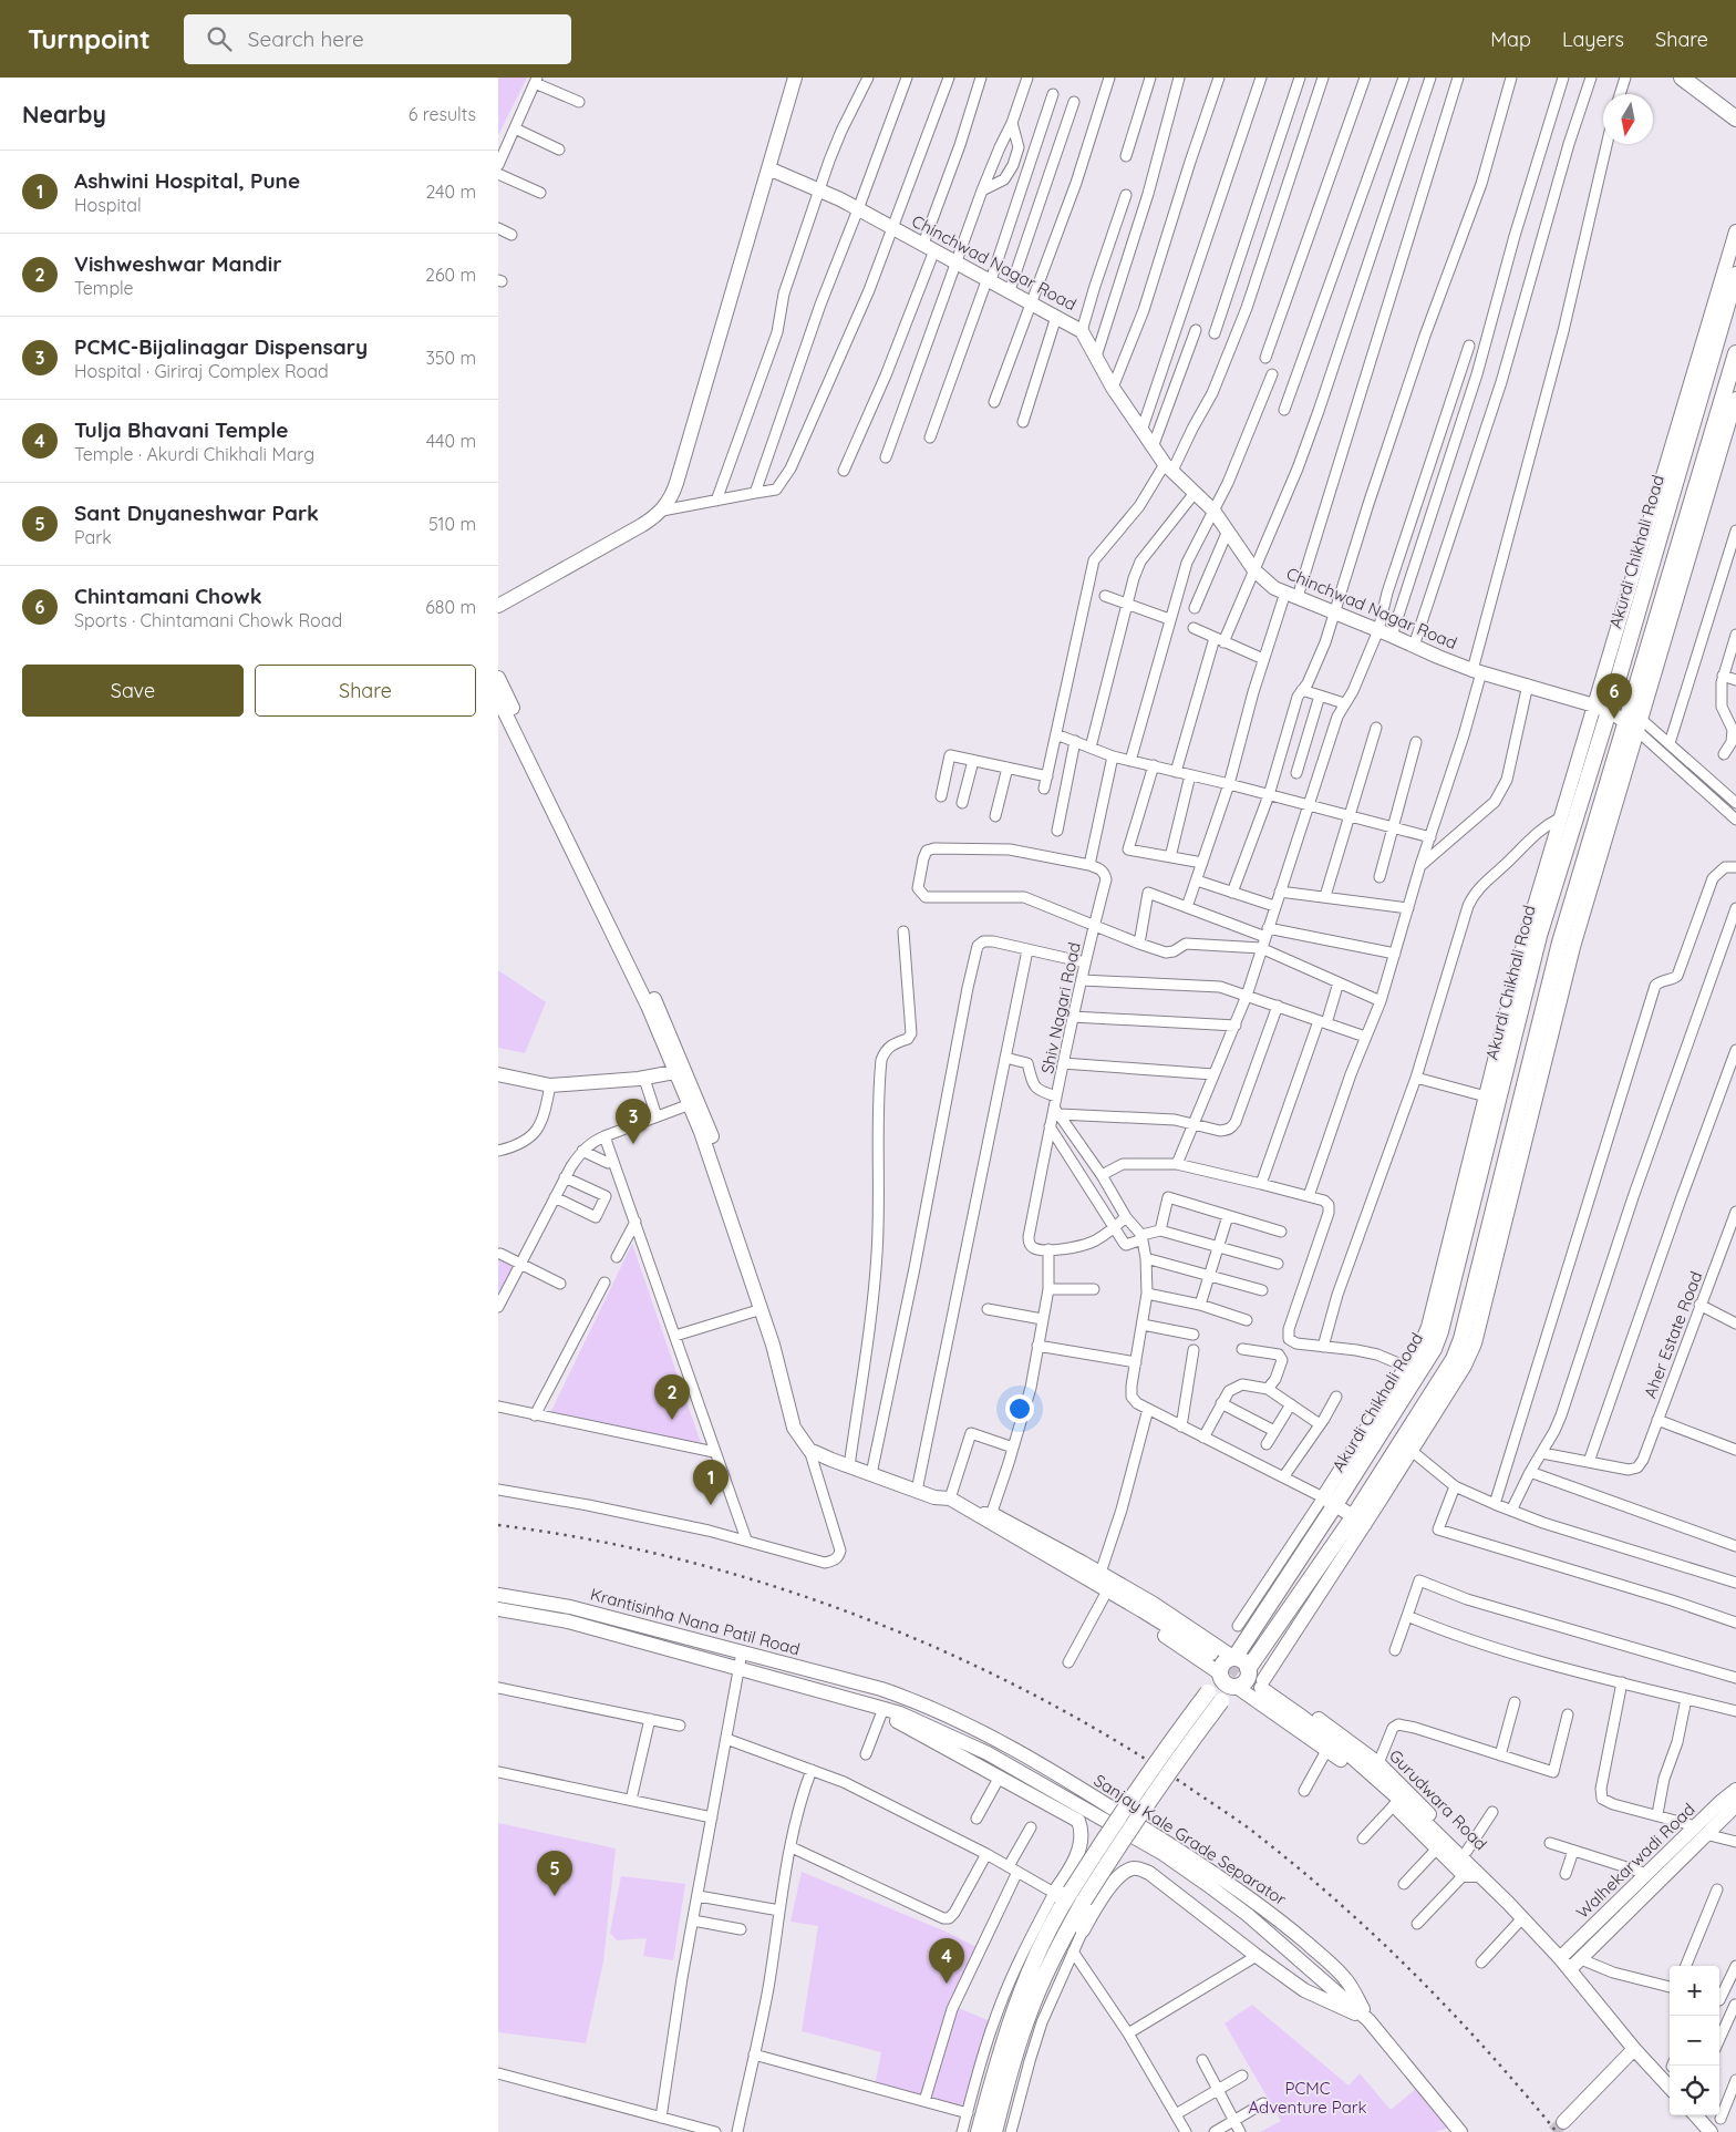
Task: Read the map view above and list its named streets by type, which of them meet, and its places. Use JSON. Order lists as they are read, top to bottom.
{
  "streets": {
    "main road": ["Akurdi Chikhali Road"],
    "street": [
      "Chinchwad Nagar Road",
      "Shiv Nagari Road",
      "Aher Estate Road",
      "Krantisinha Nana Patil Road",
      "Gurudwara Road",
      "Sanjay Kale Grade Separator",
      "Walhekarwadi Road"
    ]
  },
  "crossings": [
    ["Chinchwad Nagar Road", "Akurdi Chikhali Road"],
    ["Akurdi Chikhali Road", "Gurudwara Road"],
    ["Krantisinha Nana Patil Road", "Sanjay Kale Grade Separator"]
  ],
  "parks": ["PCMC Adventure Park"],
  "north": "bottom",
  "page": {
    "header": "Turnpoint",
    "search": "Search here",
    "nav": ["Map", "Layers", "Share"],
    "heading": ["Nearby", "6 results"],
    "list": [
      {
        "mark": "1",
        "name": "Ashwini Hospital, Pune",
        "note": "Hospital",
        "value": "240 m"
      },
      {
        "mark": "2",
        "name": "Vishweshwar Mandir",
        "note": "Temple",
        "value": "260 m"
      },
      {
        "mark": "3",
        "name": "PCMC-Bijalinagar Dispensary",
        "note": "Hospital · Giriraj Complex Road",
        "value": "350 m"
      },
      {
        "mark": "4",
        "name": "Tulja Bhavani Temple",
        "note": "Temple · Akurdi Chikhali Marg",
        "value": "440 m"
      },
      {
        "mark": "5",
        "name": "Sant Dnyaneshwar Park",
        "note": "Park",
        "value": "510 m"
      },
      {
        "mark": "6",
        "name": "Chintamani Chowk",
        "note": "Sports · Chintamani Chowk Road",
        "value": "680 m"
      }
    ],
    "buttons": ["Save", "Share"],
    "pins": [
      "6",
      "3",
      "2",
      "1",
      "5",
      "4"
    ],
    "map_buttons": ["+", "−"]
  }
}
